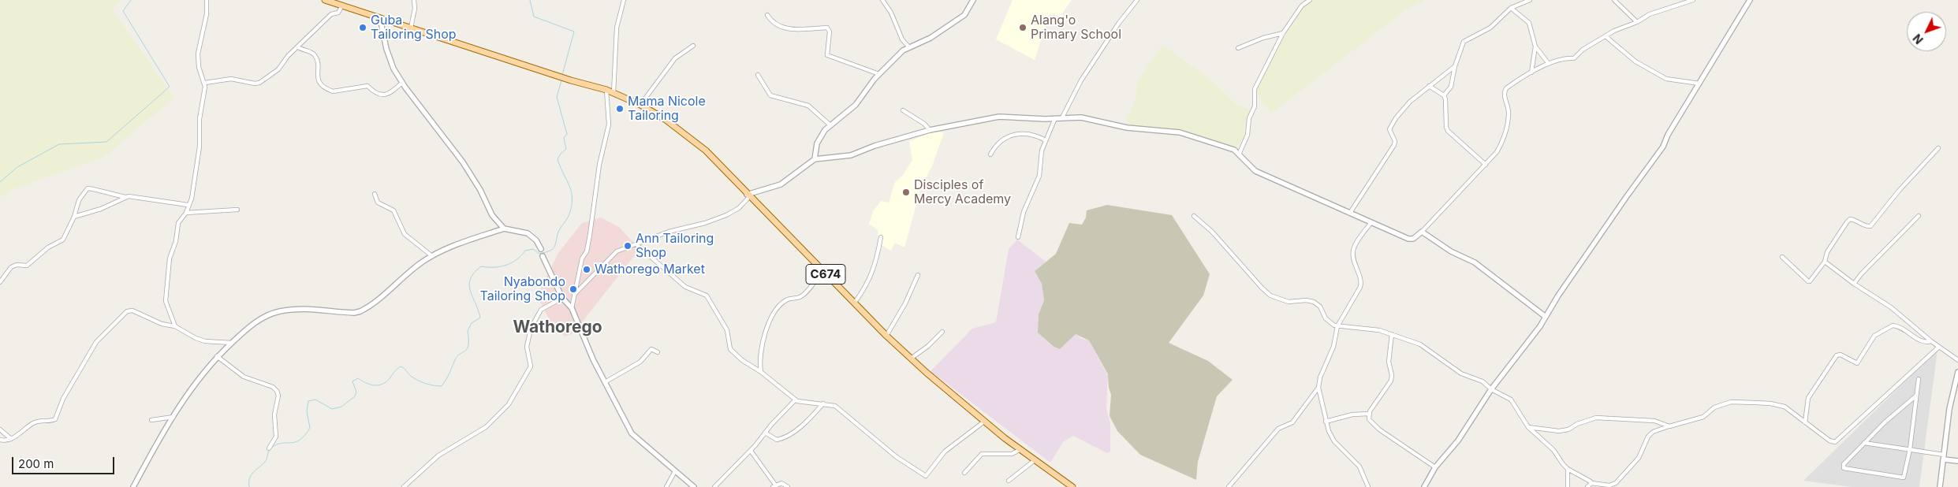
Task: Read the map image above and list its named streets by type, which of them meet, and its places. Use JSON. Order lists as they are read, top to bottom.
{
  "streets": {
    "main road": ["C674"]
  },
  "districts": ["Wathorego"],
  "places": [
    "Guba Tailoring Shop",
    "Alang'o Primary School",
    "Mama Nicole Tailoring",
    "Disciples of Mercy Academy",
    "Ann Tailoring Shop",
    "Wathorego Market",
    "Nyabondo Tailoring Shop"
  ],
  "scale_bar": "200 m",
  "north": "bottom left"
}
